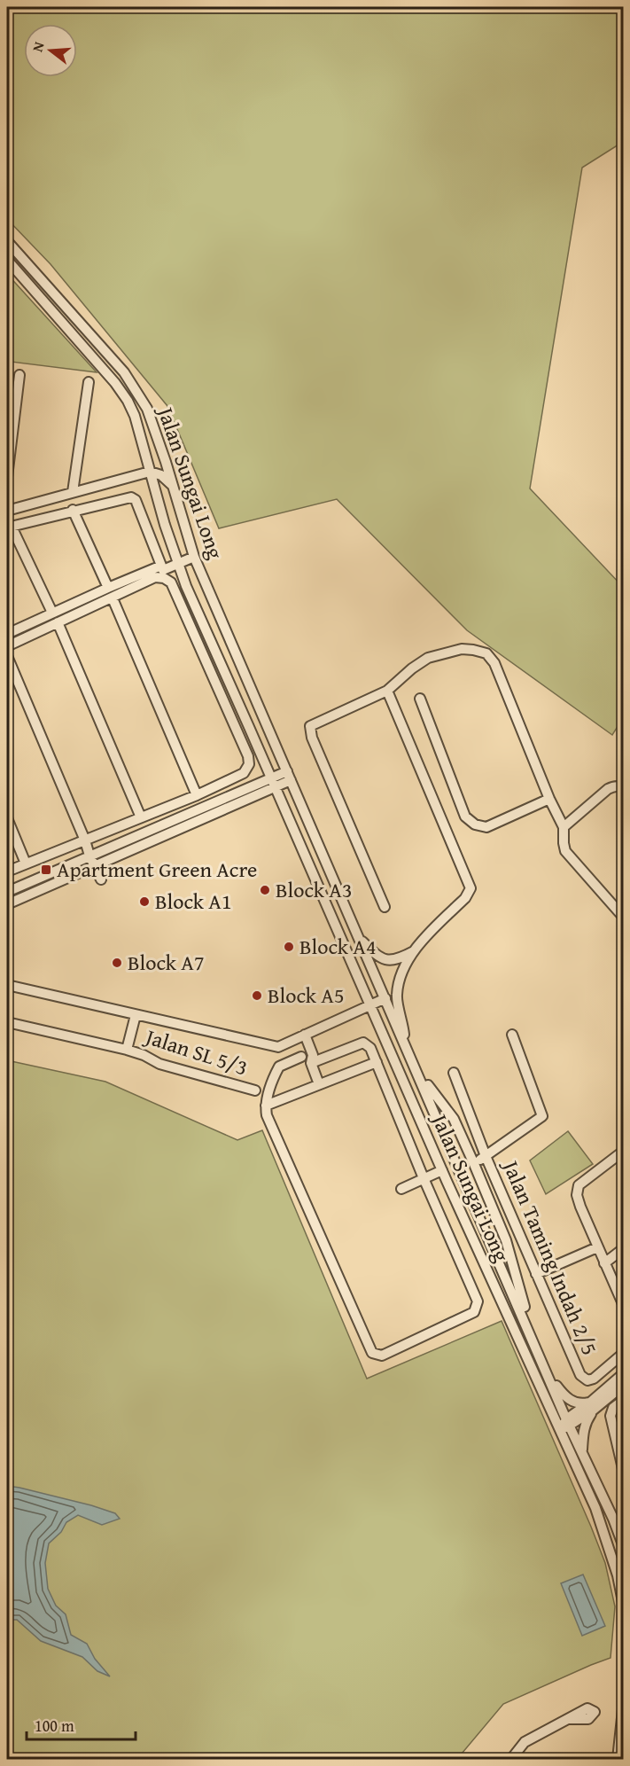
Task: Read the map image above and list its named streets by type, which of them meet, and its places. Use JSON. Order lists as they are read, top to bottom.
{
  "streets": {
    "street": ["Jalan Sungai Long", "Jalan SL 5/3", "Jalan Taming Indah 2/5"]
  },
  "places": {
    "transit": ["Apartment Green Acre"],
    "other": [
      "Block A3",
      "Block A1",
      "Block A4",
      "Block A7",
      "Block A5"
    ]
  },
  "scale_bar": "100 m",
  "north": "left"
}
